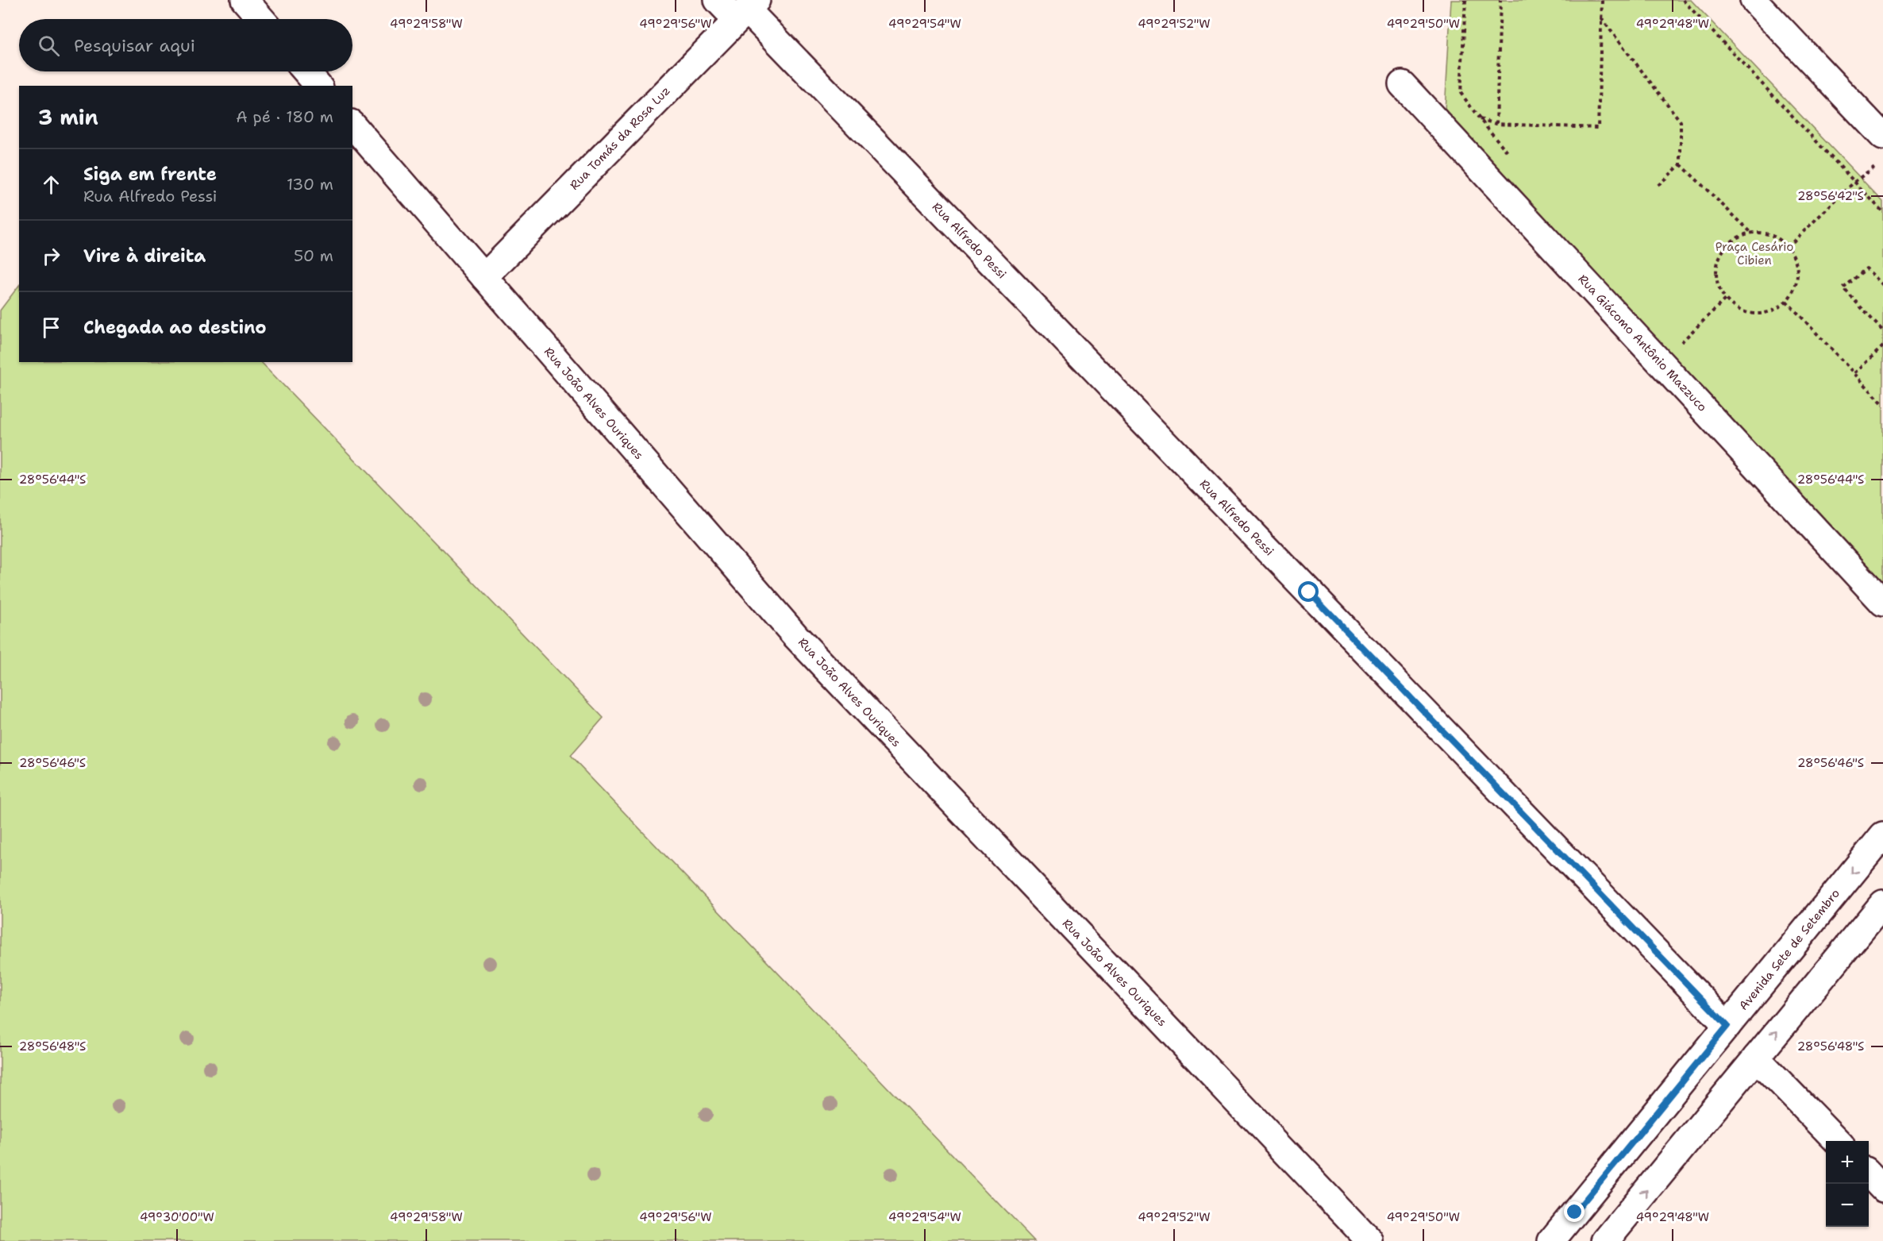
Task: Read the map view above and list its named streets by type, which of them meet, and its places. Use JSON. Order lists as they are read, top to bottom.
{
  "streets": {
    "street": [
      "Rua Tomás da Rosa Luz",
      "Rua Alfredo Pessi",
      "Rua Giácomo Antônio Mazzuco",
      "Rua João Alves Ouriques",
      "Avenida Sete de Setembro"
    ]
  },
  "crossings": [
    ["Rua Tomás da Rosa Luz", "Rua Alfredo Pessi"],
    ["Rua Tomás da Rosa Luz", "Rua João Alves Ouriques"],
    ["Rua Alfredo Pessi", "Avenida Sete de Setembro"]
  ],
  "parks": ["Praça Cesário Cibien"],
  "page": {
    "search": "Pesquisar aqui",
    "heading": ["3 min", "A pé · 180 m"],
    "list": [
      ["Siga em frente", "Rua Alfredo Pessi", "130 m"],
      ["Vire à direita", "50 m"],
      "Chegada ao destino"
    ],
    "map_buttons": ["+", "−"]
  },
  "coordinates": [
    "49°29'58\"W",
    "49°29'56\"W",
    "49°29'54\"W",
    "49°29'52\"W",
    "49°29'50\"W",
    "49°29'48\"W",
    "28°56'42\"S",
    "28°56'44\"S",
    "28°56'46\"S",
    "28°56'48\"S",
    "49°30'00\"W"
  ]
}
